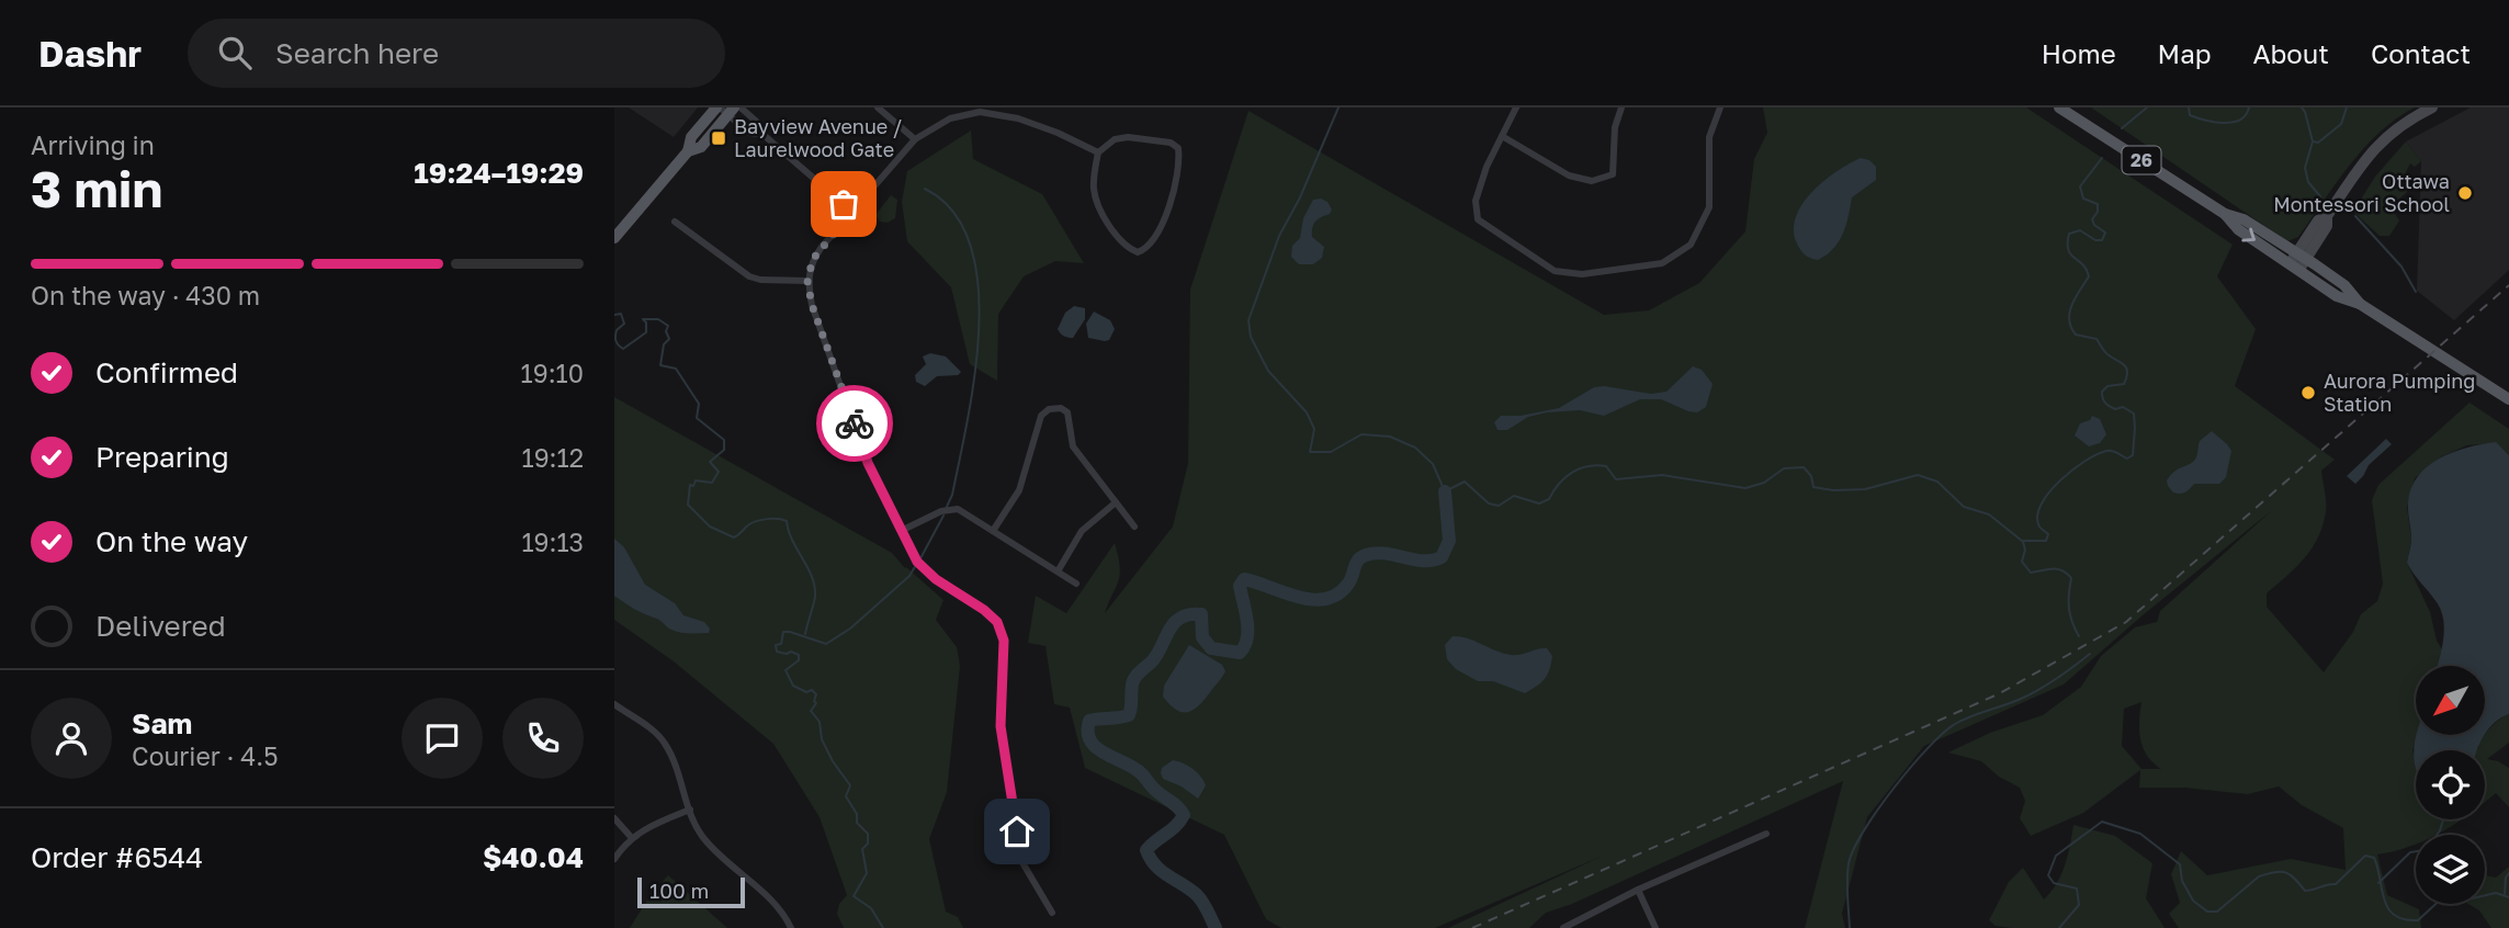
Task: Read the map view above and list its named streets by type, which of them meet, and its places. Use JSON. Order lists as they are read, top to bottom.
{
  "streets": {
    "main road": ["26"]
  },
  "places": {
    "transit": ["Bayview Avenue / Laurelwood Gate"],
    "other": ["Ottawa Montessori School", "Aurora Pumping Station"]
  },
  "scale_bar": "100 m",
  "north": "bottom left",
  "page": {
    "header": "Dashr",
    "search": "Search here",
    "nav": [
      "Home",
      "Map",
      "About",
      "Contact"
    ],
    "heading": ["3 min", "Arriving in", "19:24–19:29"],
    "panel": [
      "Sam",
      "Courier · 4.5",
      "Order #6544",
      "$40.04"
    ],
    "bar": "On the way · 430 m",
    "list": [
      ["Confirmed", "19:10"],
      ["Preparing", "19:12"],
      ["On the way", "19:13"],
      "Delivered"
    ],
    "scale": "100 m"
  }
}
